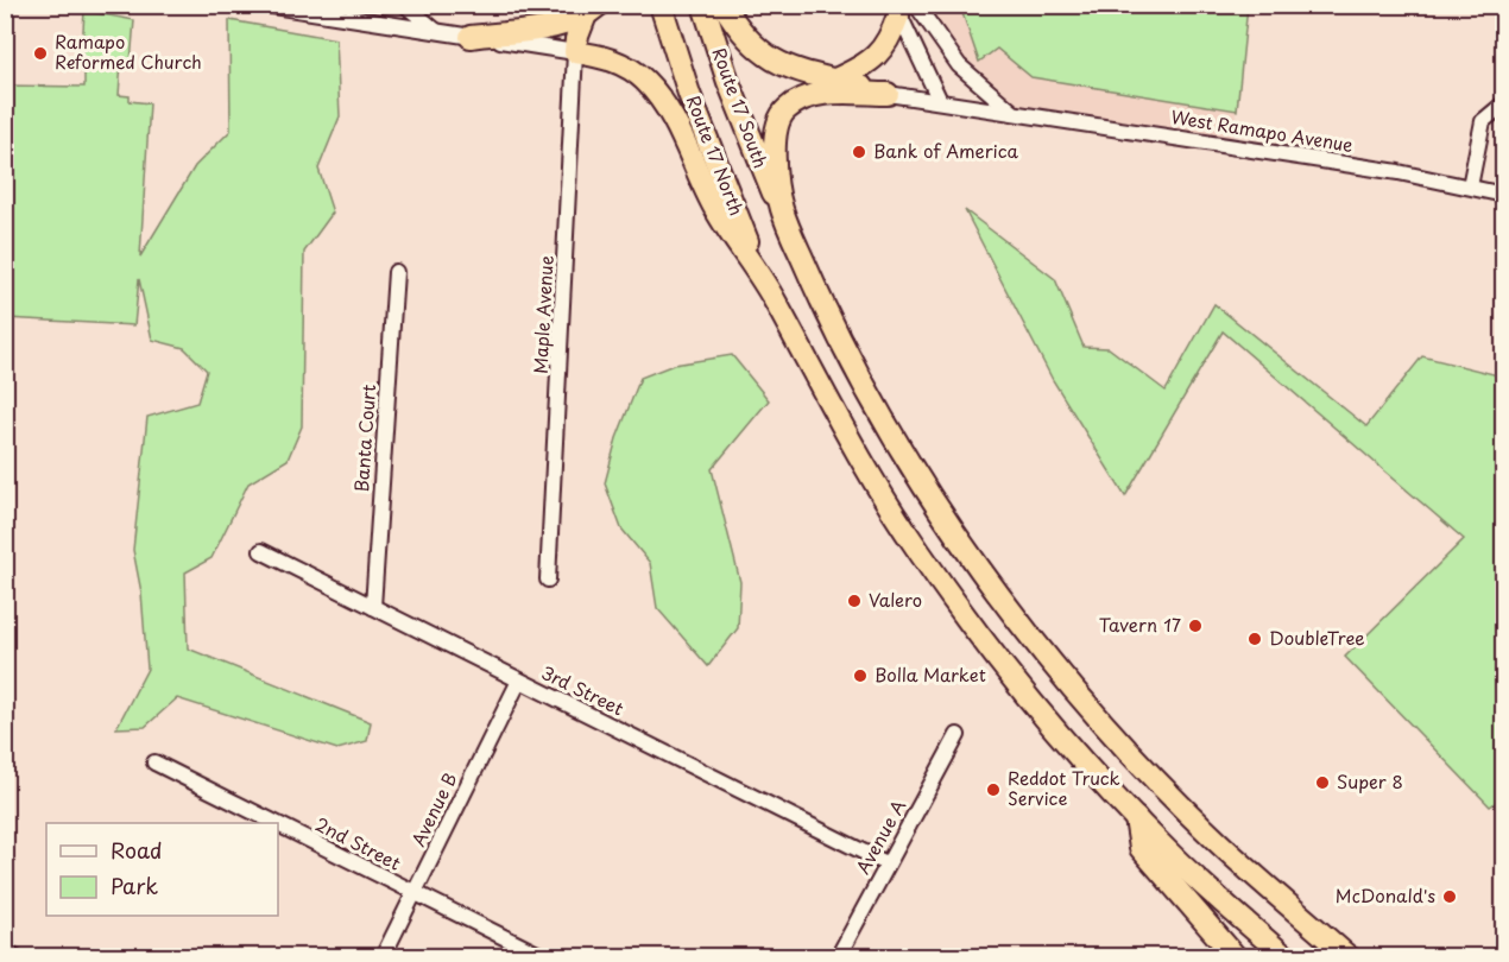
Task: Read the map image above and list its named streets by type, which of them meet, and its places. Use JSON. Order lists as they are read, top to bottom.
{
  "streets": {
    "highway": ["Route 17 South", "Route 17 North"],
    "street": [
      "West Ramapo Avenue",
      "Maple Avenue",
      "Banta Court",
      "3rd Street",
      "Avenue B",
      "Avenue A",
      "2nd Street"
    ]
  },
  "crossings": [
    ["Banta Court", "3rd Street"],
    ["3rd Street", "Avenue B"],
    ["3rd Street", "Avenue A"],
    ["Avenue B", "2nd Street"]
  ],
  "places": [
    "Ramapo Reformed Church",
    "Bank of America",
    "Valero",
    "Tavern 17",
    "DoubleTree",
    "Bolla Market",
    "Super 8",
    "Reddot Truck Service",
    "McDonald's"
  ],
  "legend": ["Road", "Park"]
}
